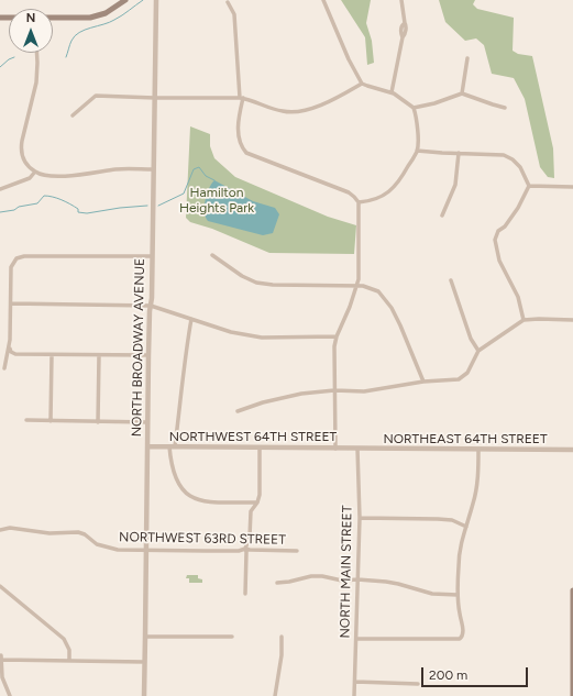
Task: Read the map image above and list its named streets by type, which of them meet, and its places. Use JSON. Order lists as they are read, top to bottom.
{
  "streets": {
    "street": [
      "NORTH BROADWAY AVENUE",
      "NORTHWEST 64TH STREET",
      "NORTHEAST 64TH STREET",
      "NORTHWEST 63RD STREET",
      "NORTH MAIN STREET"
    ]
  },
  "crossings": [
    ["NORTH BROADWAY AVENUE", "NORTHWEST 64TH STREET"],
    ["NORTH BROADWAY AVENUE", "NORTHWEST 63RD STREET"],
    ["NORTHWEST 64TH STREET", "NORTHEAST 64TH STREET"],
    ["NORTHWEST 64TH STREET", "NORTH MAIN STREET"],
    ["NORTHEAST 64TH STREET", "NORTH MAIN STREET"]
  ],
  "parks": ["Hamilton Heights Park"],
  "scale_bar": "200 m",
  "north": "top"
}
